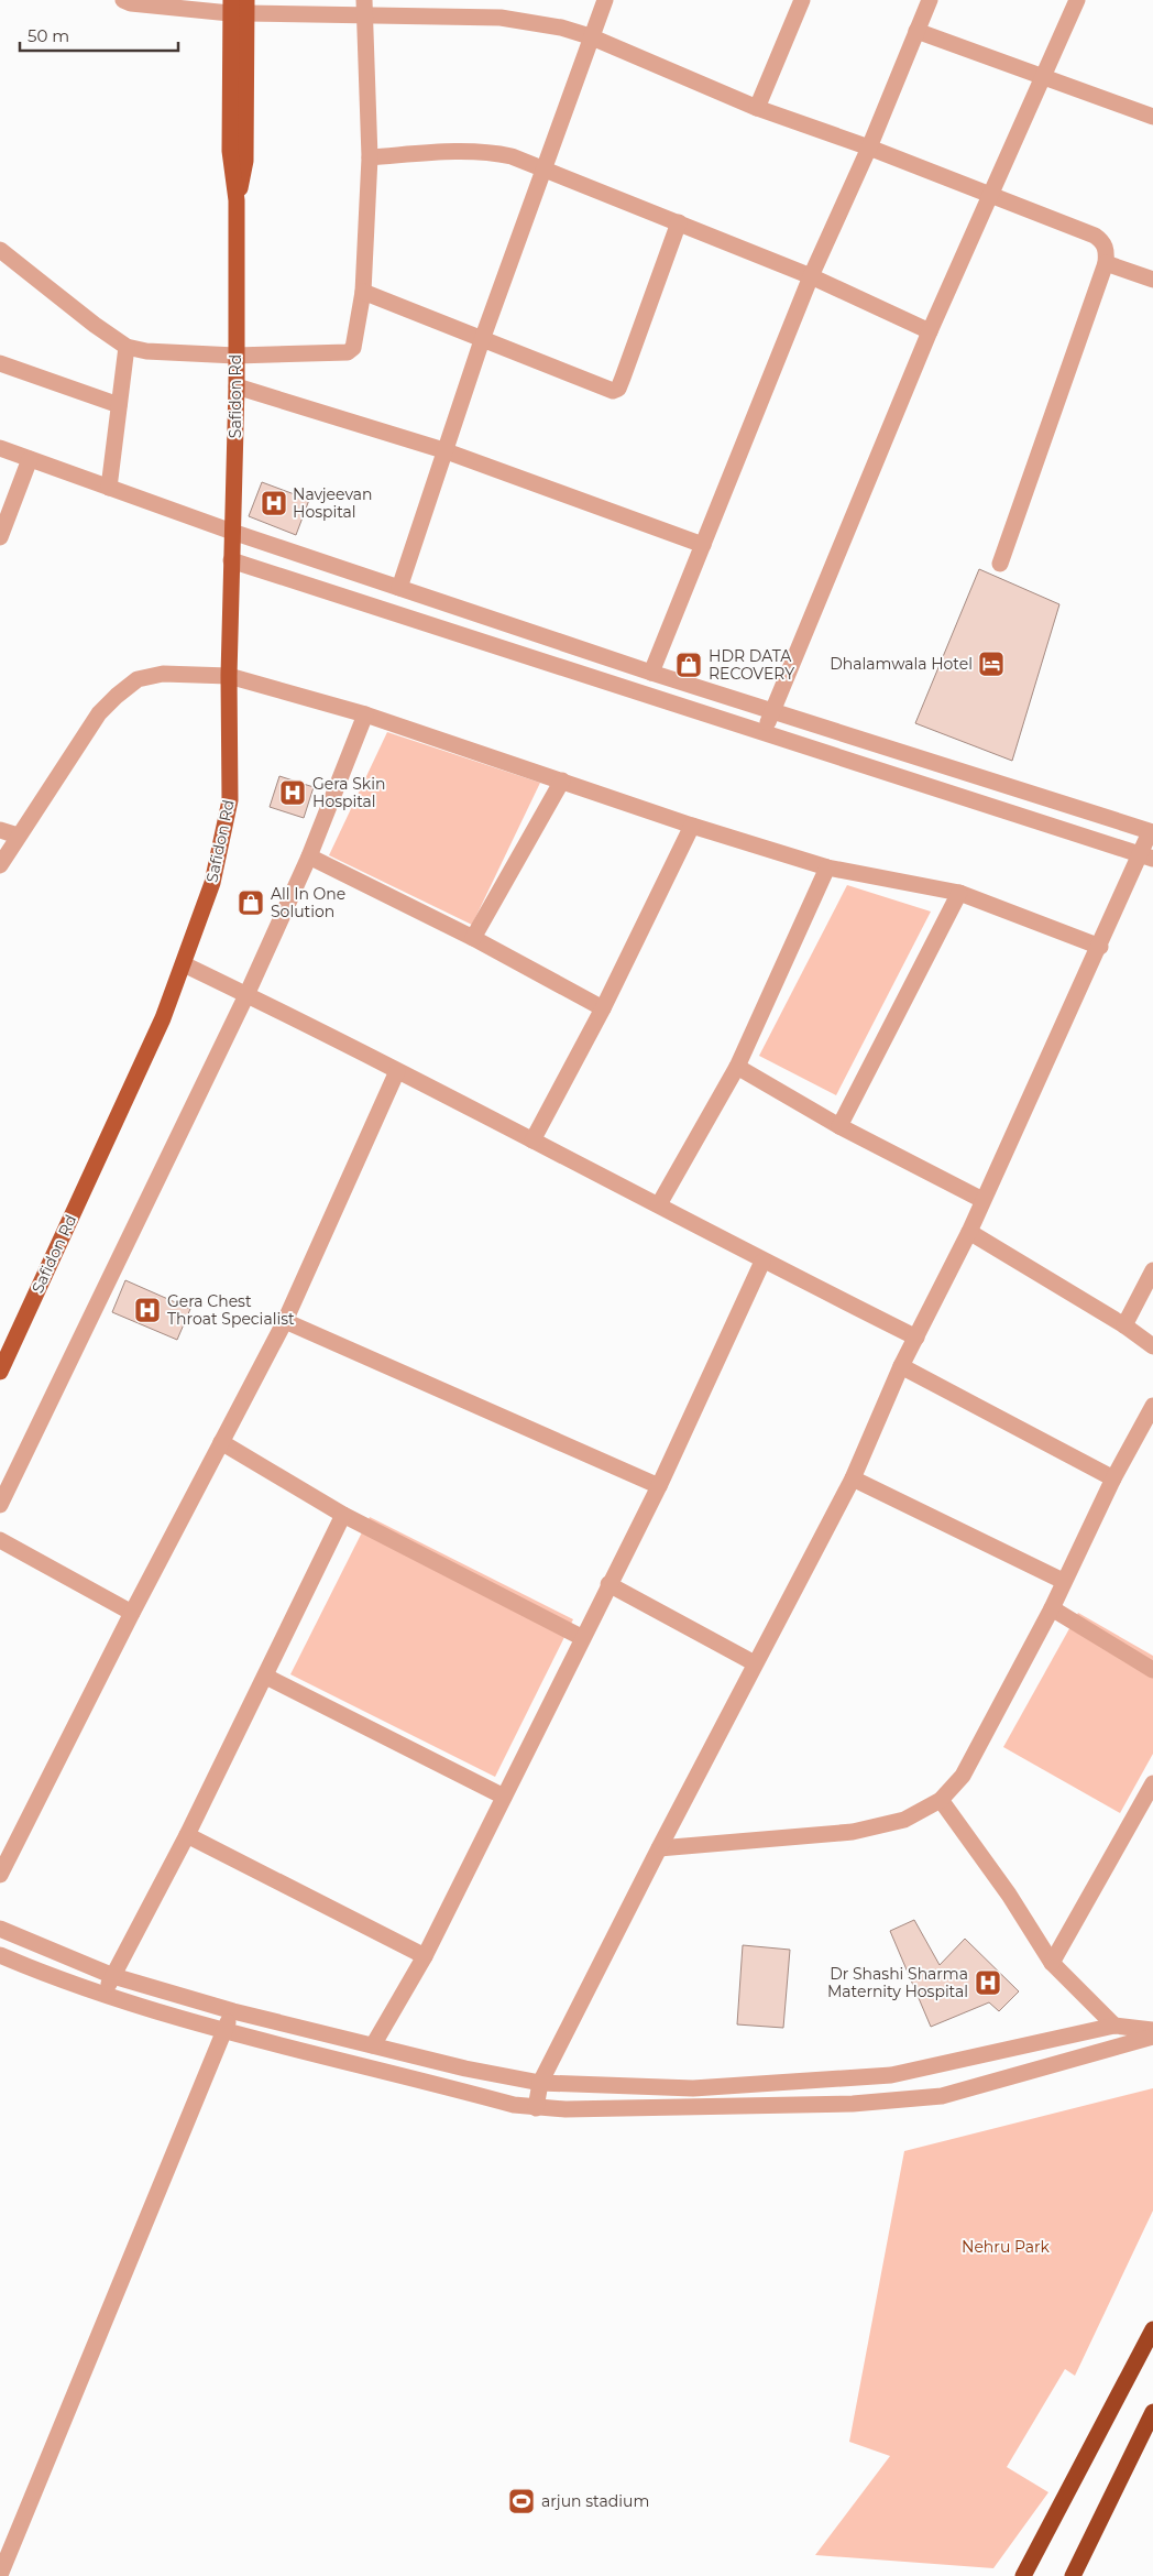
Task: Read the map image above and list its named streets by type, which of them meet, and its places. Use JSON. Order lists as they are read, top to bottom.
{
  "streets": {
    "main road": ["Safidon Rd"]
  },
  "parks": ["Nehru Park"],
  "places": {
    "hospital": [
      "Navjeevan Hospital",
      "Gera Skin Hospital",
      "Gera Chest Throat Specialist",
      "Dr Shashi Sharma Maternity Hospital"
    ],
    "hotel": ["Dhalamwala Hotel"],
    "shop": ["HDR DATA RECOVERY", "All In One Solution"],
    "sports": ["arjun stadium"]
  },
  "scale_bar": "50 m"
}
